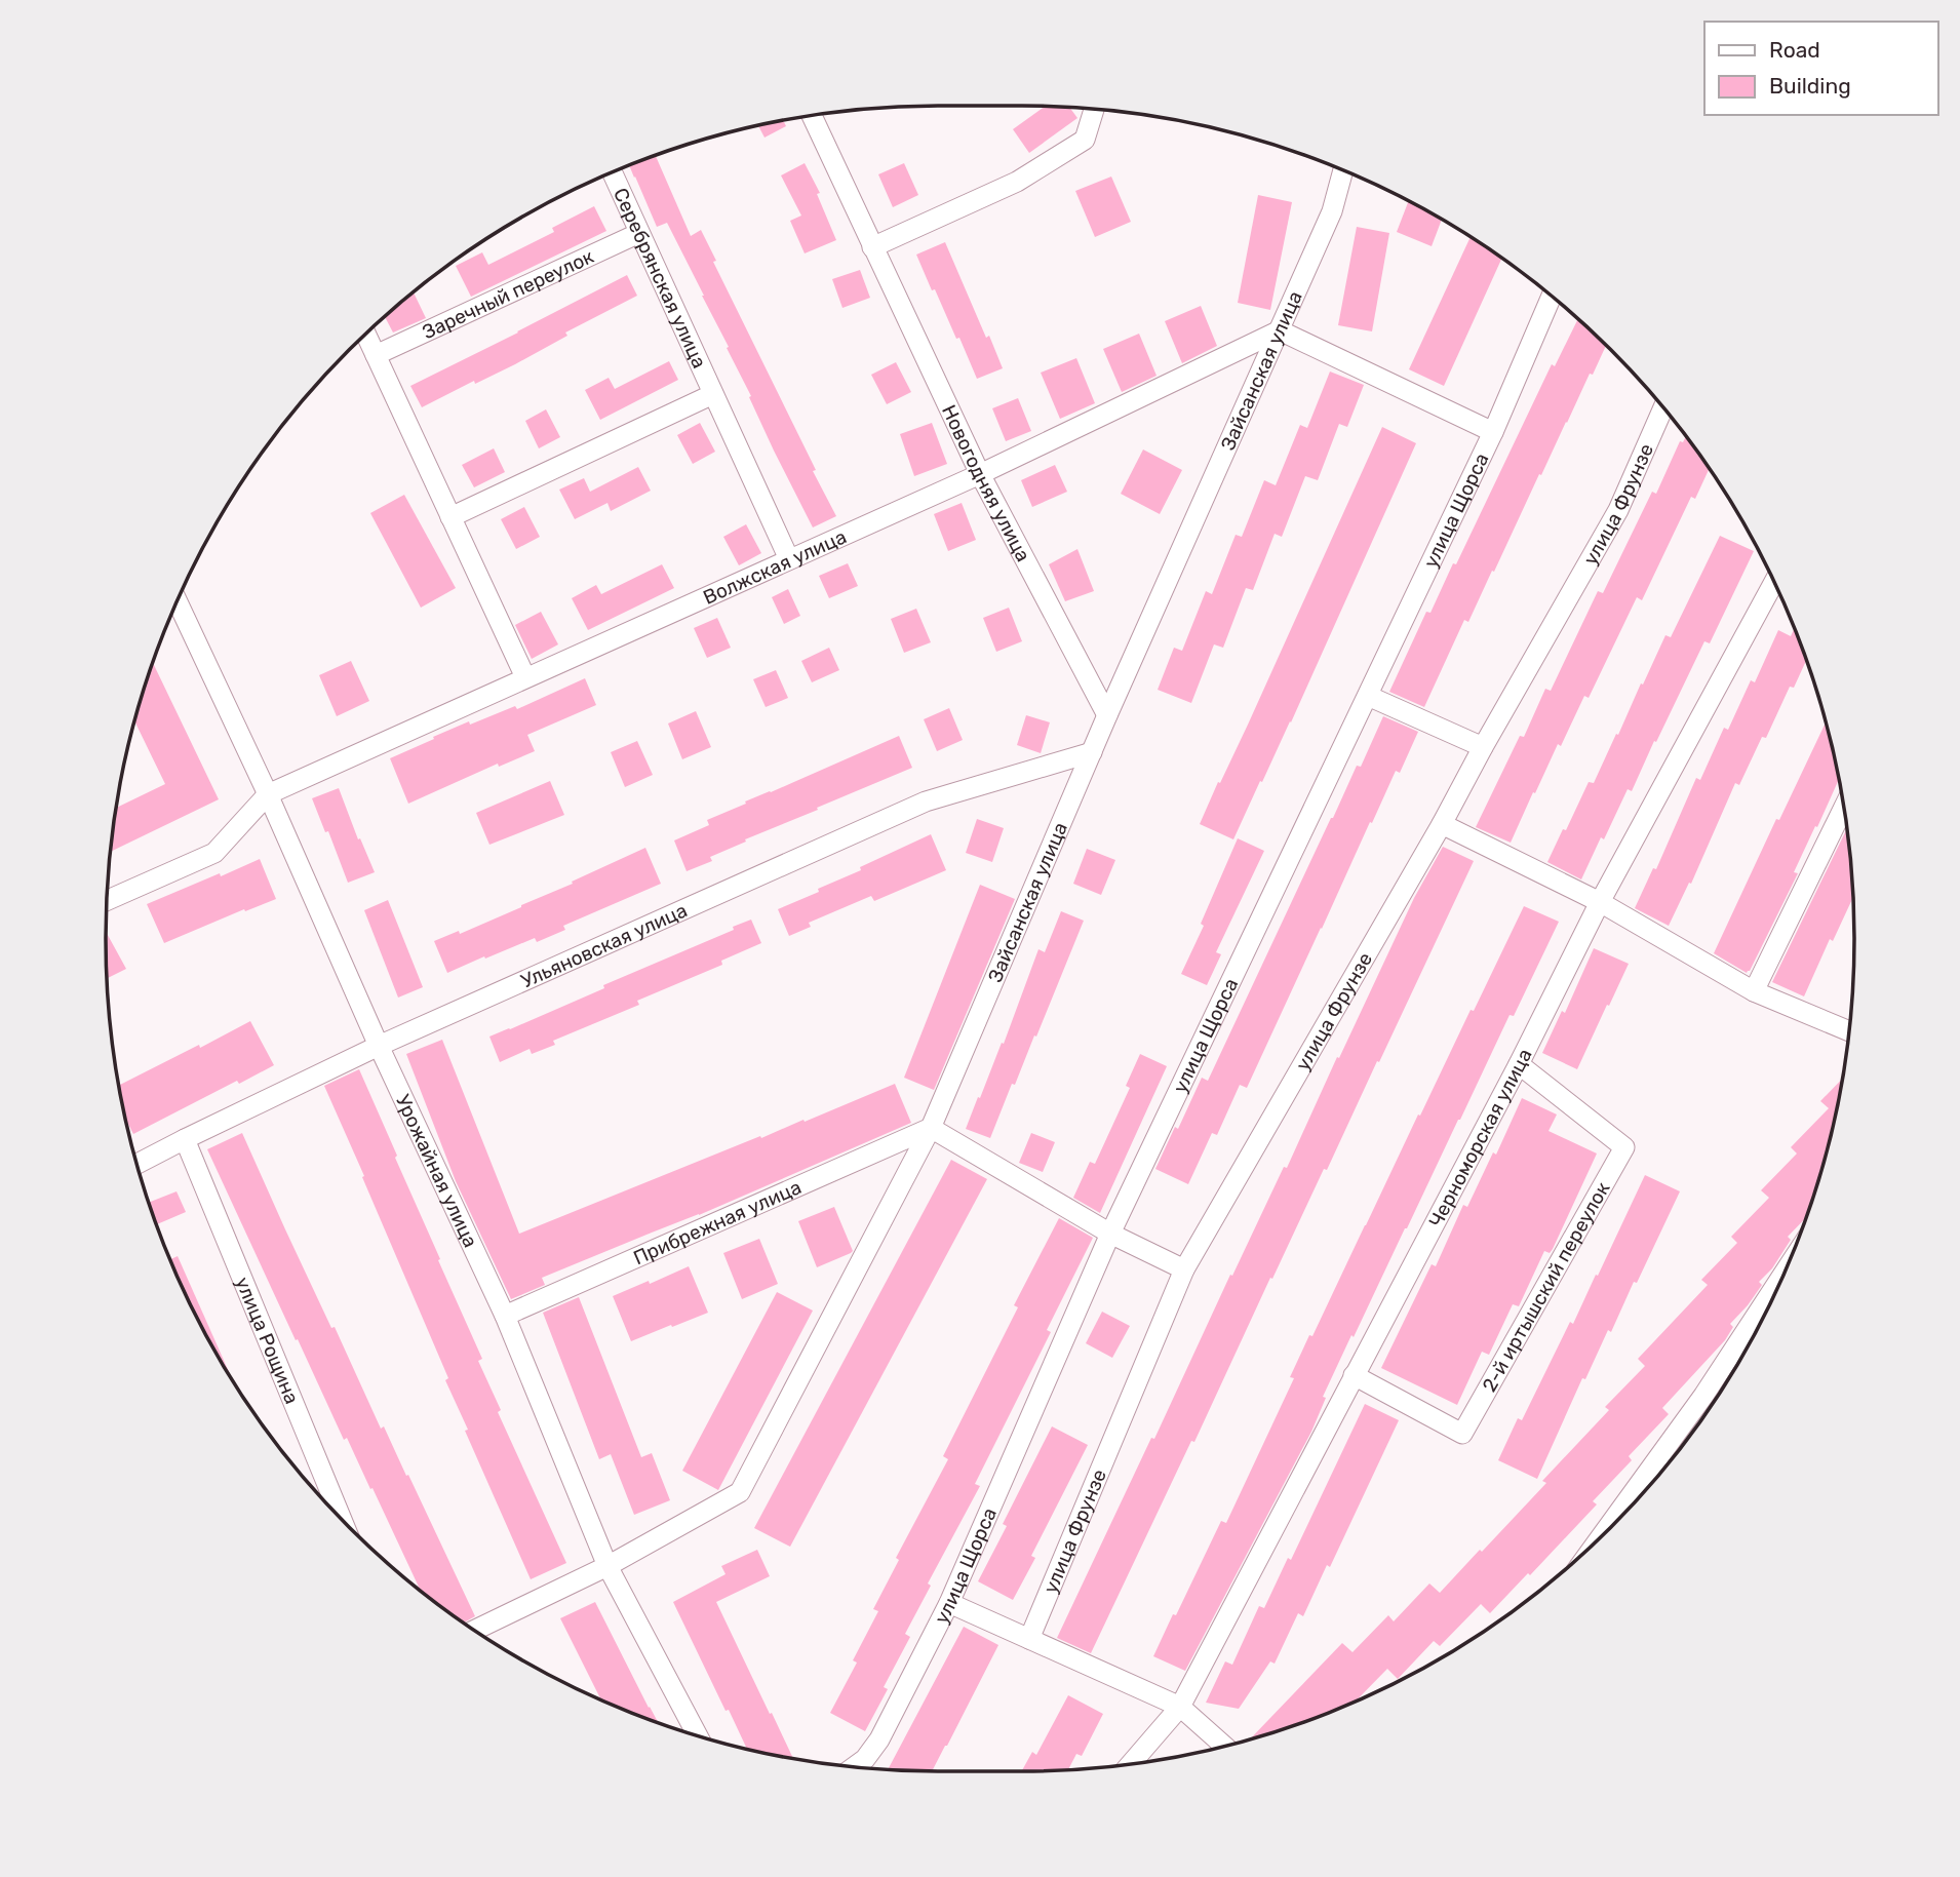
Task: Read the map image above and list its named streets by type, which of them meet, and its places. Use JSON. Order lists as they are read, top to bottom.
{
  "streets": {
    "street": [
      "Серебрянская улица",
      "Заречный переулок",
      "Зайсанская улица",
      "Новогодняя улица",
      "улица Фрунзе",
      "улица Щорса",
      "Волжская улица",
      "Ульяновская улица",
      "Черноморская улица",
      "Урожайная улица",
      "Прибрежная улица",
      "2-й иртышский переулок",
      "улица Рощина"
    ]
  },
  "crossings": [
    ["Серебрянская улица", "Заречный переулок"],
    ["Серебрянская улица", "Волжская улица"],
    ["Зайсанская улица", "Новогодняя улица"],
    ["Зайсанская улица", "Волжская улица"],
    ["Зайсанская улица", "Ульяновская улица"],
    ["Зайсанская улица", "Урожайная улица"],
    ["Зайсанская улица", "Прибрежная улица"],
    ["Новогодняя улица", "Волжская улица"],
    ["Волжская улица", "Урожайная улица"],
    ["Ульяновская улица", "Урожайная улица"],
    ["Ульяновская улица", "улица Рощина"],
    ["Черноморская улица", "2-й иртышский переулок"],
    ["Урожайная улица", "Прибрежная улица"]
  ],
  "legend": ["Road", "Building"]
}
